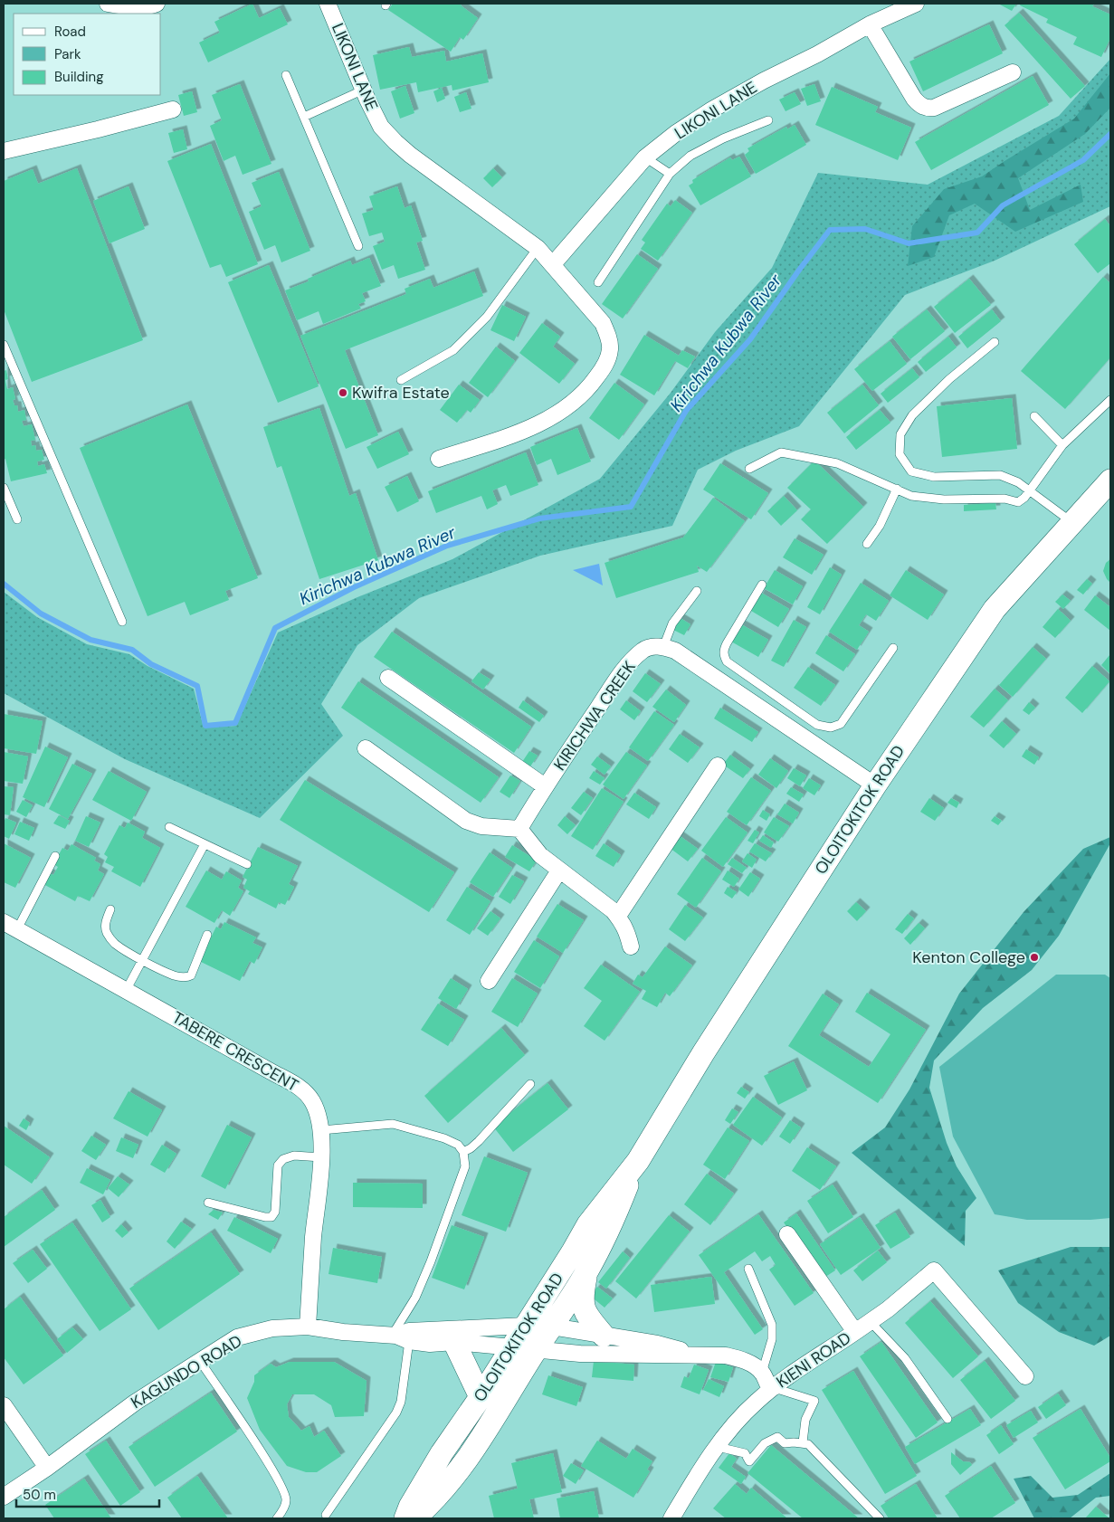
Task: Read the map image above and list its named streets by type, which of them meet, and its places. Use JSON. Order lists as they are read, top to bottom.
{
  "streets": {
    "main road": ["OLOITOKITOK ROAD"],
    "street": [
      "LIKONI LANE",
      "KIRICHWA CREEK",
      "TABERE CRESCENT",
      "KIENI ROAD",
      "KAGUNDO ROAD"
    ]
  },
  "crossings": [
    ["OLOITOKITOK ROAD", "KIENI ROAD"],
    ["OLOITOKITOK ROAD", "KAGUNDO ROAD"],
    ["TABERE CRESCENT", "KAGUNDO ROAD"],
    ["KIENI ROAD", "KAGUNDO ROAD"]
  ],
  "water": ["Kirichwa Kubwa River"],
  "places": ["Kwifra Estate", "Kenton College"],
  "legend": ["Road", "Park", "Building"],
  "scale_bar": "50 m"
}
